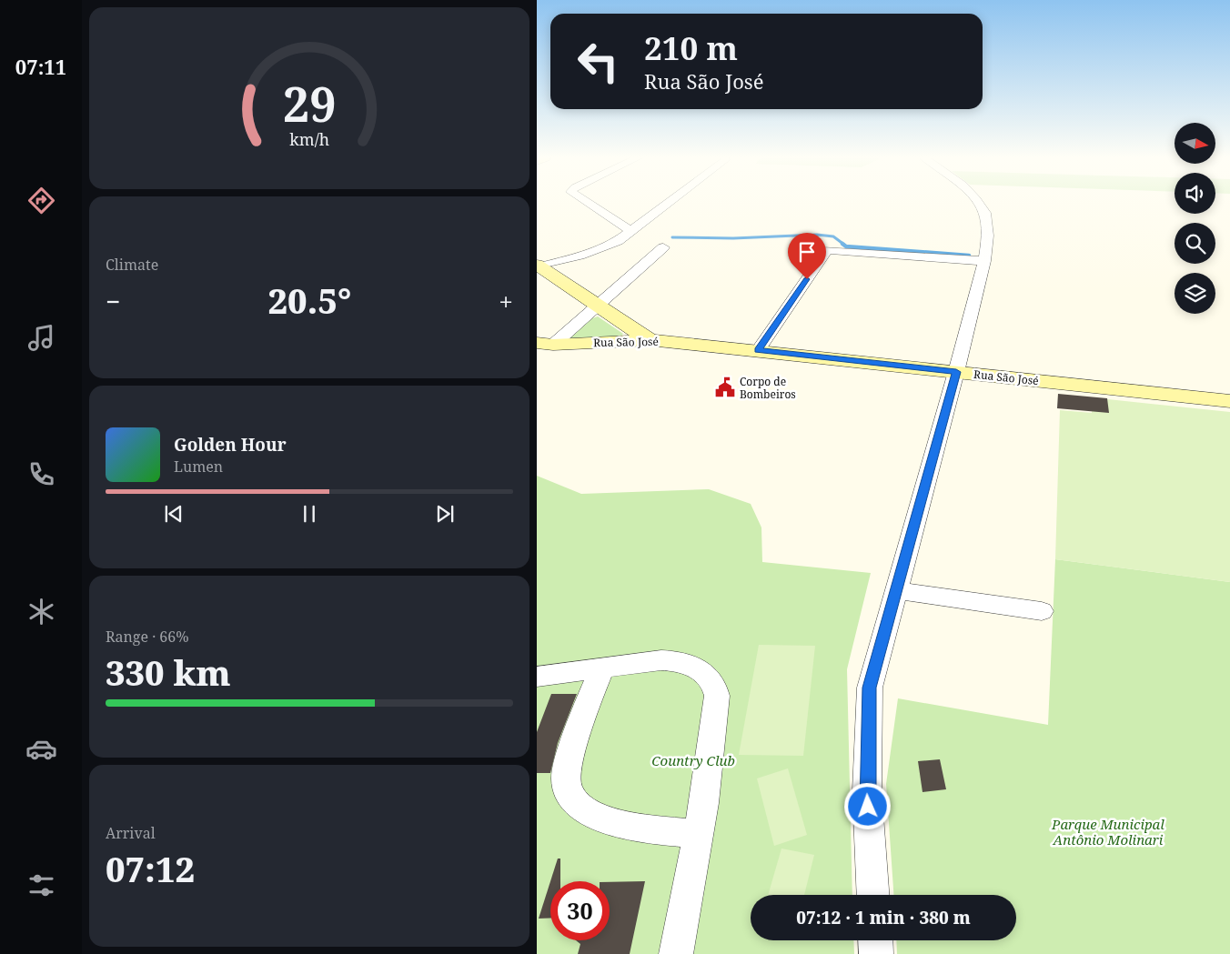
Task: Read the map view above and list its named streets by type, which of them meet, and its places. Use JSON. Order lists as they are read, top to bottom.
{
  "streets": {
    "street": ["Rua São José"]
  },
  "parks": ["Country Club", "Parque Municipal Antônio Molinari"],
  "places": {
    "public building": ["Corpo de Bombeiros"]
  },
  "north": "right",
  "page": {
    "tabs": "07:11",
    "turn": ["210 m", "Rua São José"],
    "tile": [
      "Climate",
      ["Range · 66%", "330 km"],
      ["Arrival", "07:12"]
    ],
    "heat": ["−", "20.5°", "+"],
    "song": ["Golden Hour", "Lumen"],
    "limit": "30",
    "trip": "07:12 · 1 min · 380 m",
    "gauge": ["29", "km/h"]
  }
}
